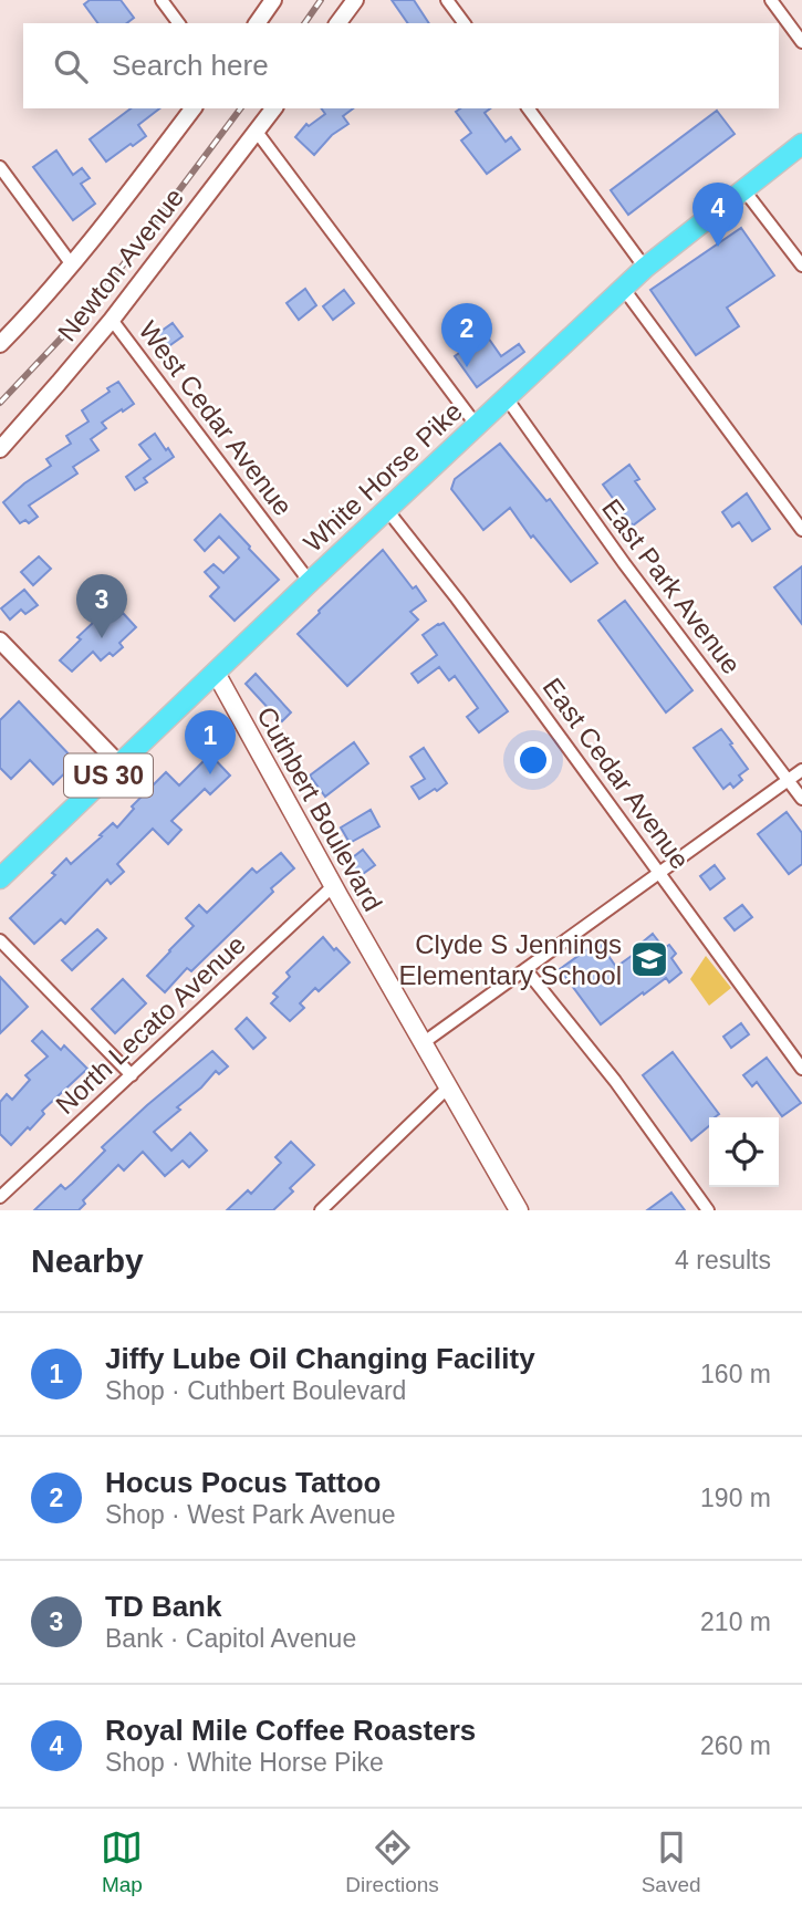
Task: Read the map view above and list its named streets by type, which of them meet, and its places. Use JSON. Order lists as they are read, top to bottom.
{
  "streets": {
    "highway": ["White Horse Pike", "US 30"],
    "main road": ["Cuthbert Boulevard"],
    "street": [
      "Newton Avenue",
      "West Cedar Avenue",
      "East Park Avenue",
      "East Cedar Avenue",
      "North Lecato Avenue"
    ]
  },
  "crossings": [
    ["Newton Avenue", "West Cedar Avenue"],
    ["West Cedar Avenue", "White Horse Pike"],
    ["White Horse Pike", "East Park Avenue"],
    ["White Horse Pike", "East Cedar Avenue"],
    ["White Horse Pike", "US 30"],
    ["White Horse Pike", "Cuthbert Boulevard"],
    ["US 30", "Cuthbert Boulevard"],
    ["Cuthbert Boulevard", "North Lecato Avenue"]
  ],
  "places": {
    "school or university": ["Clyde S Jennings Elementary School"]
  },
  "page": {
    "search": "Search here",
    "pins": [
      "4",
      "2",
      "3",
      "1"
    ],
    "heading": ["Nearby", "4 results"],
    "list": [
      {
        "mark": "1",
        "name": "Jiffy Lube Oil Changing Facility",
        "note": "Shop · Cuthbert Boulevard",
        "value": "160 m"
      },
      {
        "mark": "2",
        "name": "Hocus Pocus Tattoo",
        "note": "Shop · West Park Avenue",
        "value": "190 m"
      },
      {
        "mark": "3",
        "name": "TD Bank",
        "note": "Bank · Capitol Avenue",
        "value": "210 m"
      },
      {
        "mark": "4",
        "name": "Royal Mile Coffee Roasters",
        "note": "Shop · White Horse Pike",
        "value": "260 m"
      }
    ],
    "nav": ["Map", "Directions", "Saved"]
  }
}
